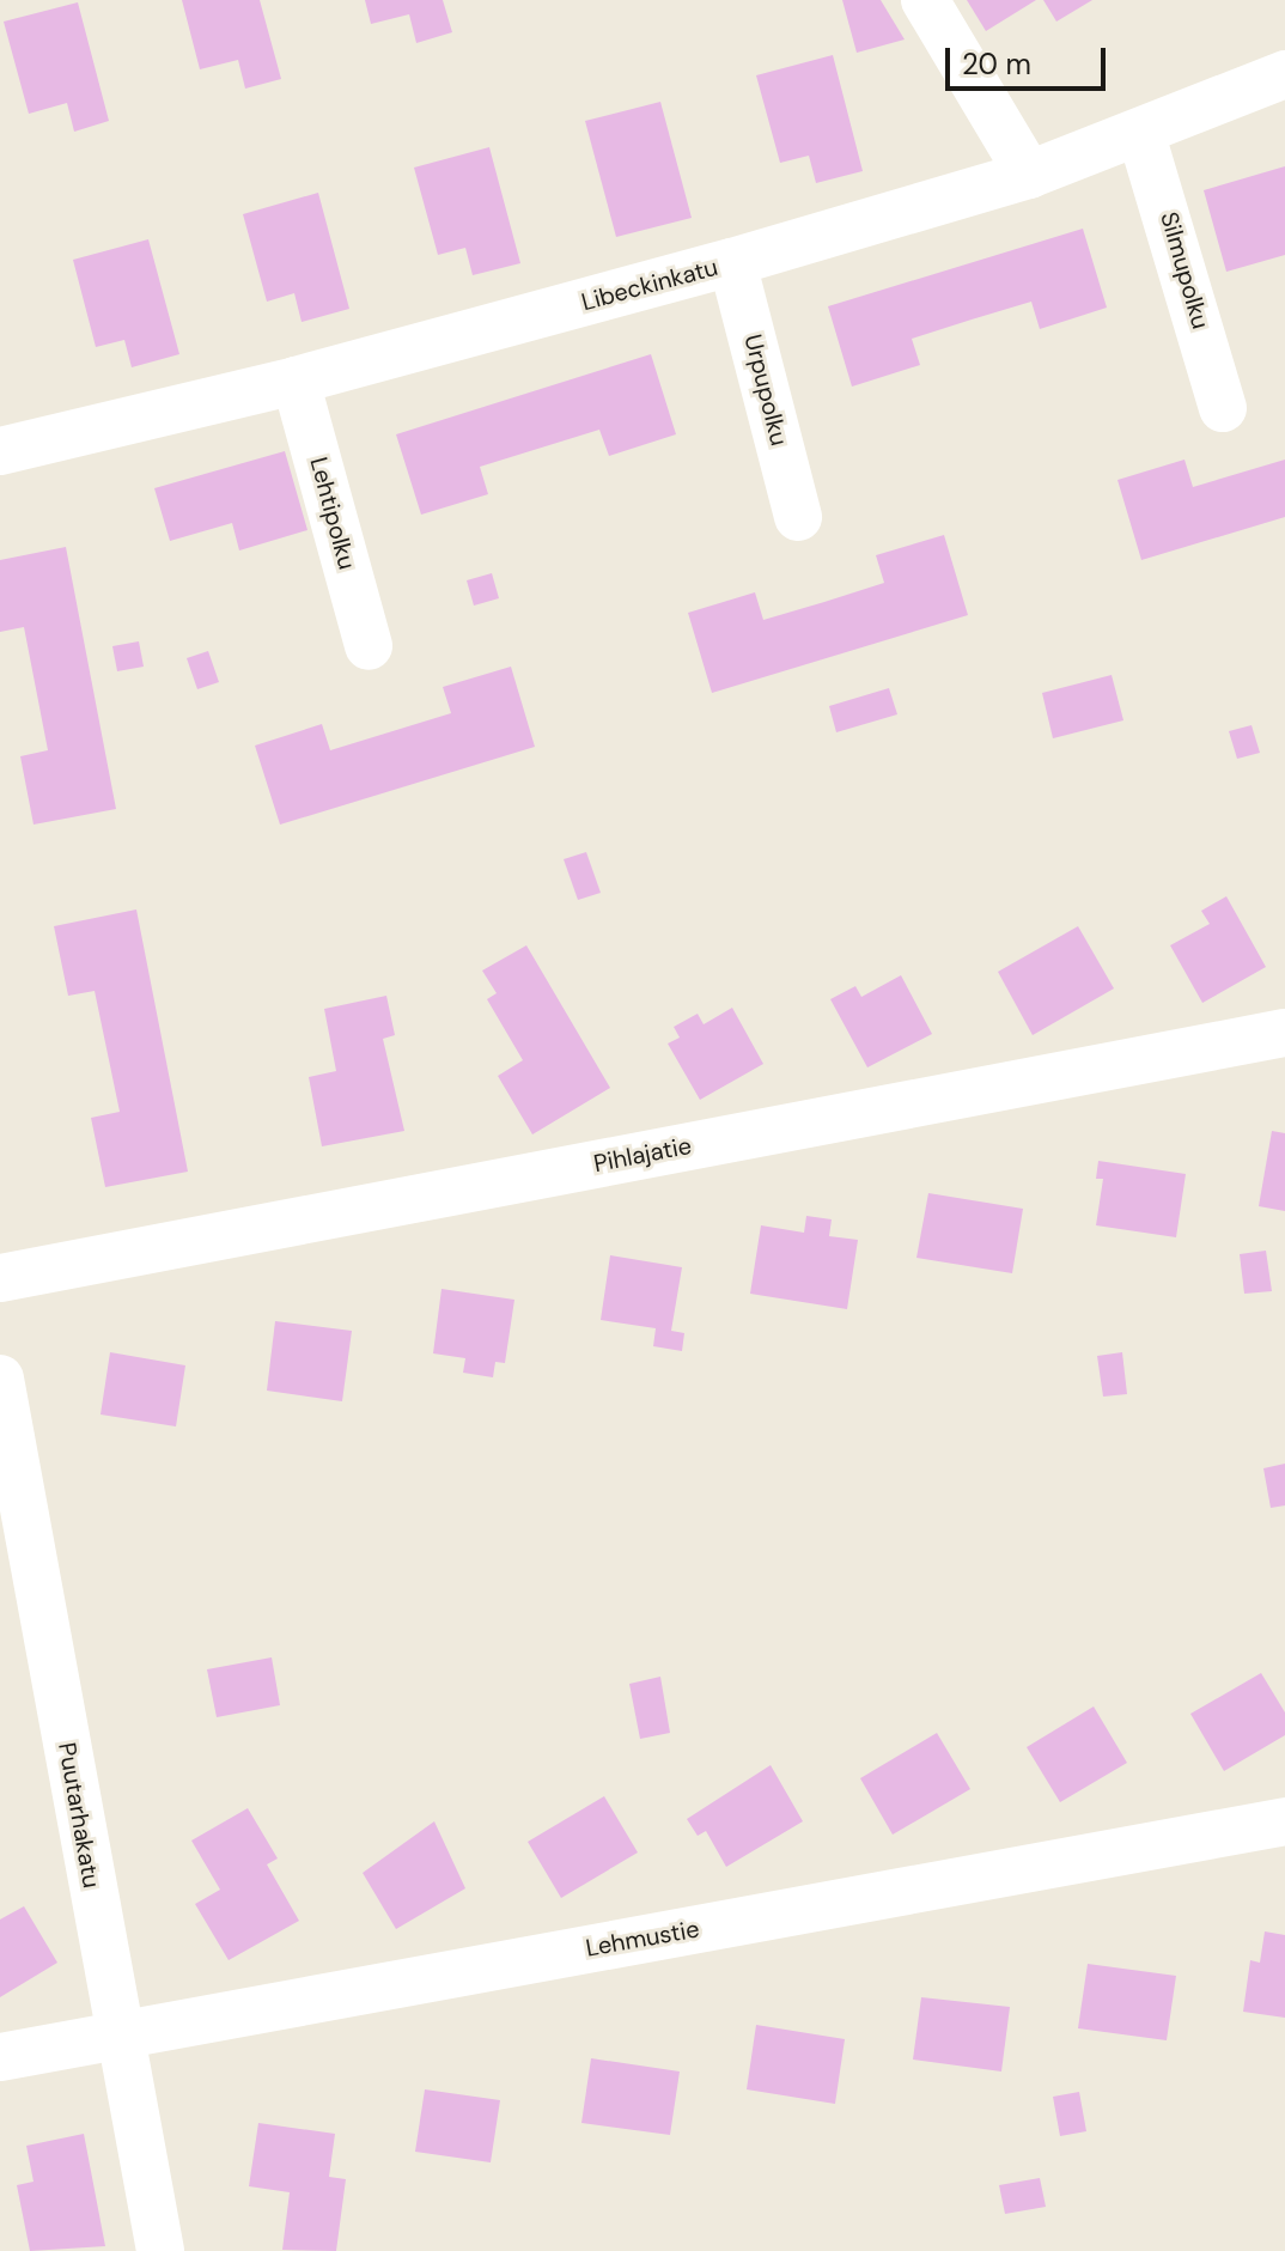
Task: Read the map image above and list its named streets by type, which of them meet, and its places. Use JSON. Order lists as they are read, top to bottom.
{
  "streets": {
    "street": [
      "Silmupolku",
      "Libeckinkatu",
      "Urpupolku",
      "Lehtipolku",
      "Pihlajatie",
      "Puutarhakatu",
      "Lehmustie"
    ]
  },
  "crossings": [
    ["Silmupolku", "Libeckinkatu"],
    ["Libeckinkatu", "Urpupolku"],
    ["Libeckinkatu", "Lehtipolku"],
    ["Puutarhakatu", "Lehmustie"]
  ],
  "scale_bar": "20 m"
}
